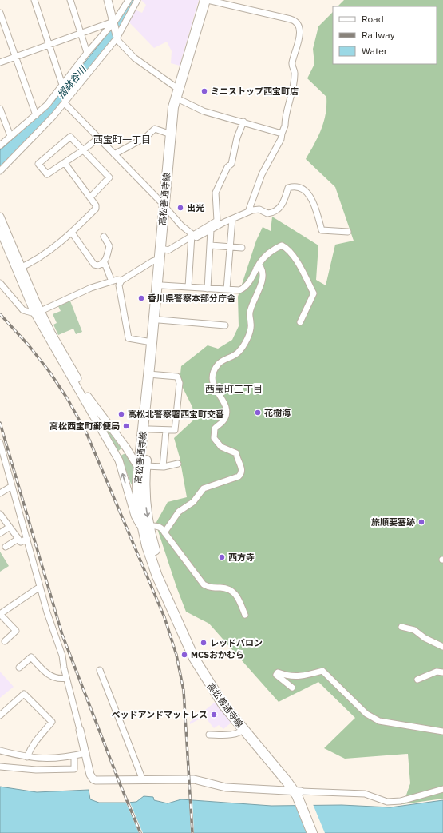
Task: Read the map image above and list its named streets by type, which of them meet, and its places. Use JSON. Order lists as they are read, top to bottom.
{
  "streets": {
    "main road": ["高松善通寺線"]
  },
  "districts": ["西宝町一丁目", "西宝町三丁目"],
  "water": ["摺鉢谷川"],
  "places": [
    "ミニストップ西宝町店",
    "出光",
    "香川県警察本部分庁舎",
    "花樹海",
    "高松北警察署西宝町交番",
    "高松西宝町郵便局",
    "旅順要塞跡",
    "西方寺",
    "レッドバロン",
    "MCSおかむら",
    "ベッドアンドマットレス"
  ],
  "legend": ["Road", "Railway", "Water"]
}
